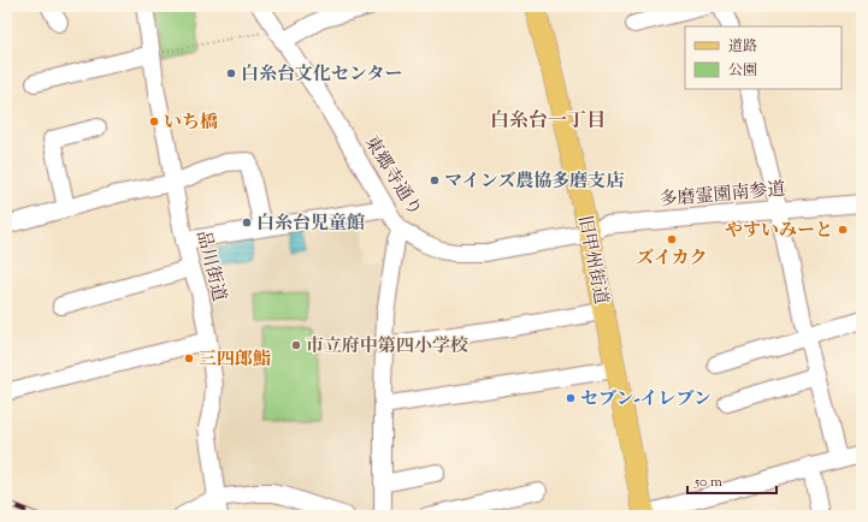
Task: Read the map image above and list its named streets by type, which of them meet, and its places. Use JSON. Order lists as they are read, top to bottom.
{
  "streets": {
    "main road": ["旧甲州街道"],
    "street": ["東郷寺通り", "多磨霊園南参道", "品川街道"]
  },
  "crossings": [
    ["東郷寺通り", "多磨霊園南参道"],
    ["東郷寺通り", "旧甲州街道"],
    ["多磨霊園南参道", "旧甲州街道"]
  ],
  "districts": ["白糸台一丁目"],
  "places": [
    "白糸台文化センター",
    "いち橋",
    "マインズ農協多磨支店",
    "白糸台児童館",
    "やすいみーと",
    "ズイカク",
    "市立府中第四小学校",
    "三四郎鮨",
    "セブン-イレブン"
  ],
  "legend": ["道路", "公園"],
  "scale_bar": "50 m"
}
